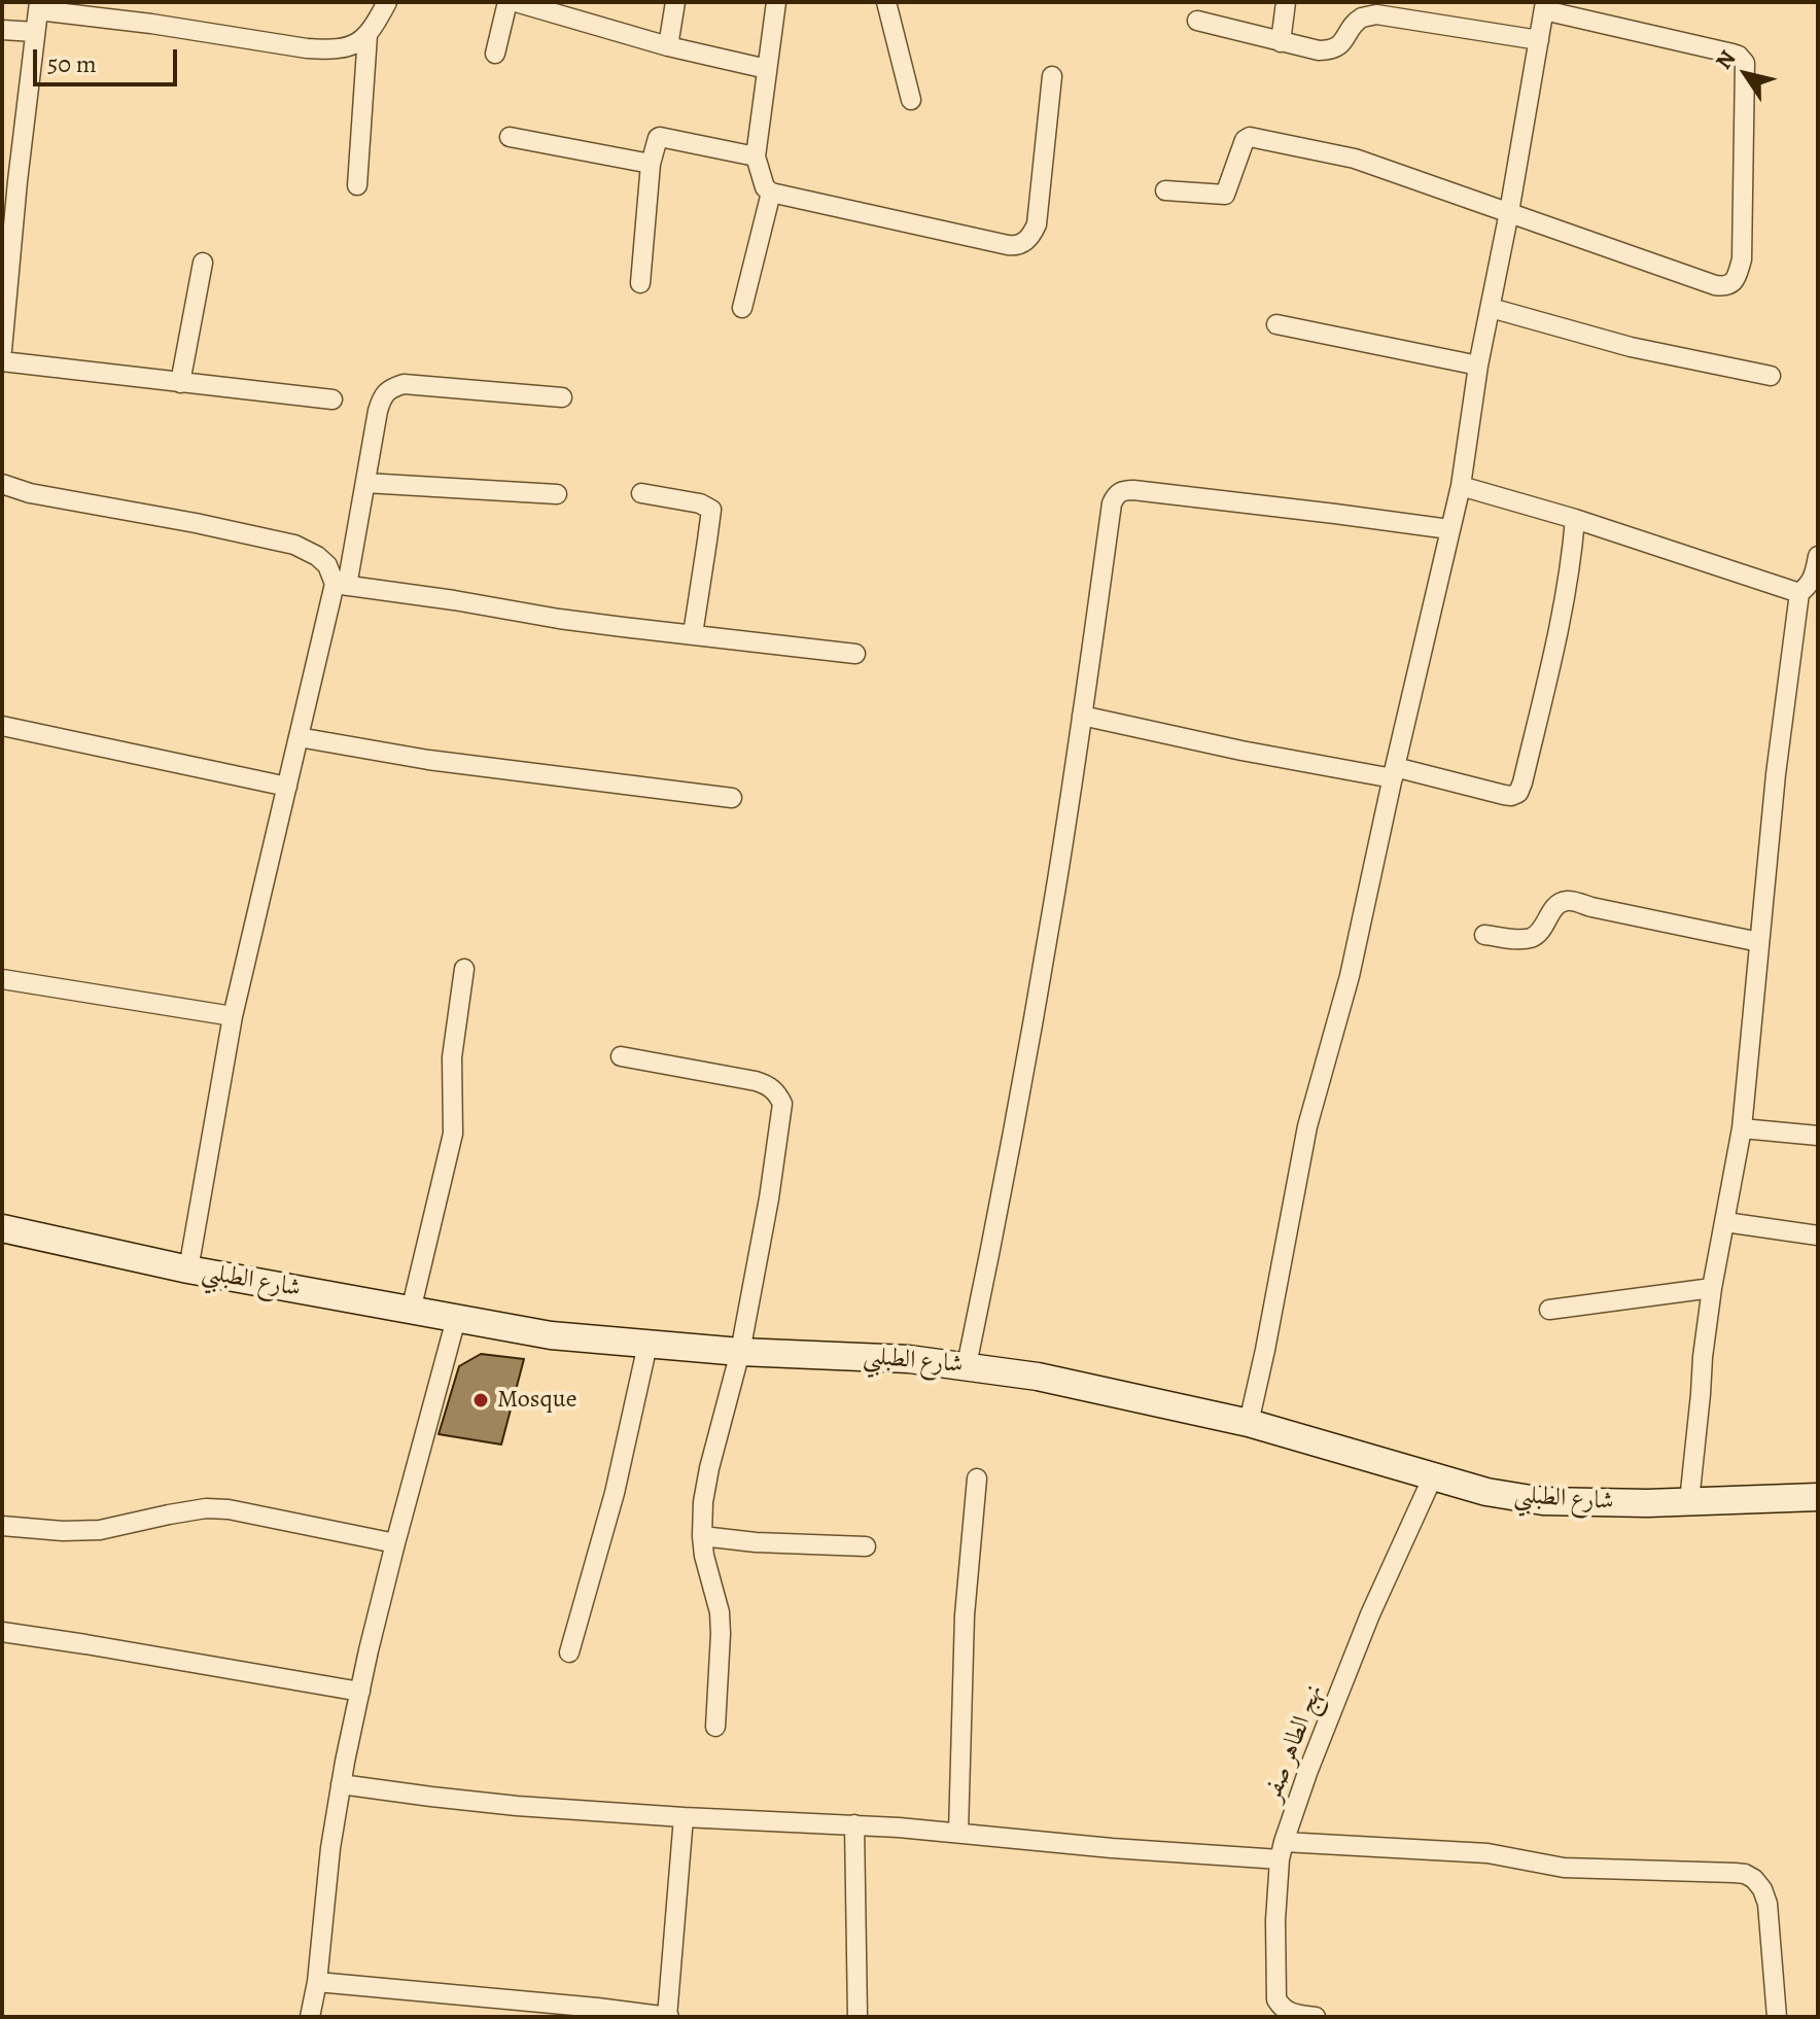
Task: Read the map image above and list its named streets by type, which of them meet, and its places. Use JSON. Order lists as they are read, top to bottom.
{
  "streets": {
    "street": ["شارع الطبلبي", "نهج الطاهر صفر"]
  },
  "crossings": [
    ["شارع الطبلبي", "نهج الطاهر صفر"]
  ],
  "places": ["Mosque"],
  "scale_bar": "50 m",
  "north": "top left"
}
